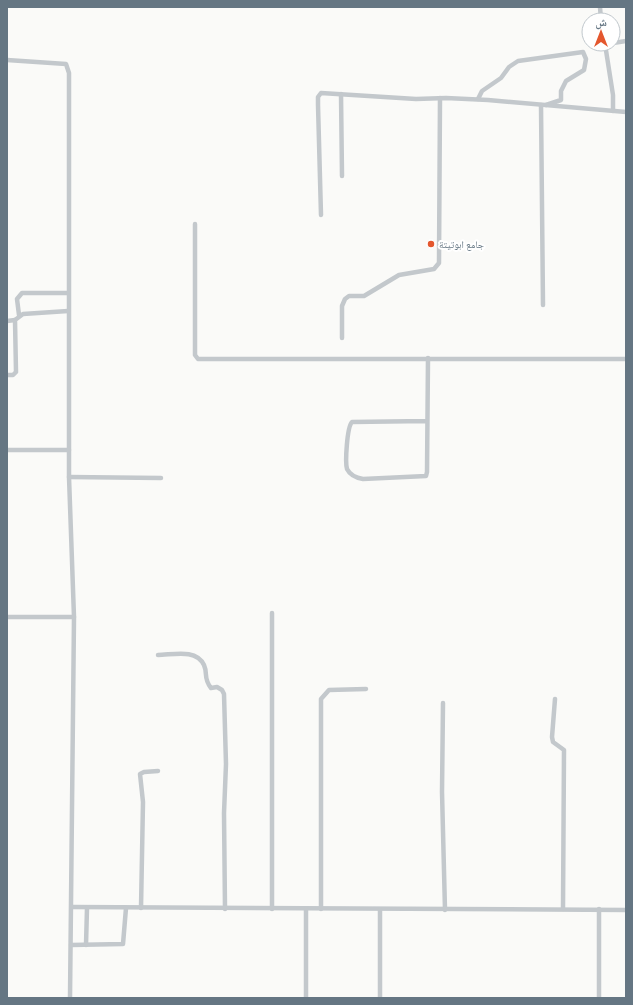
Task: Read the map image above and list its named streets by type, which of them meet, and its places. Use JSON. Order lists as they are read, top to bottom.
{
  "places": ["جامع ابوتيتة"],
  "north": "top"
}
